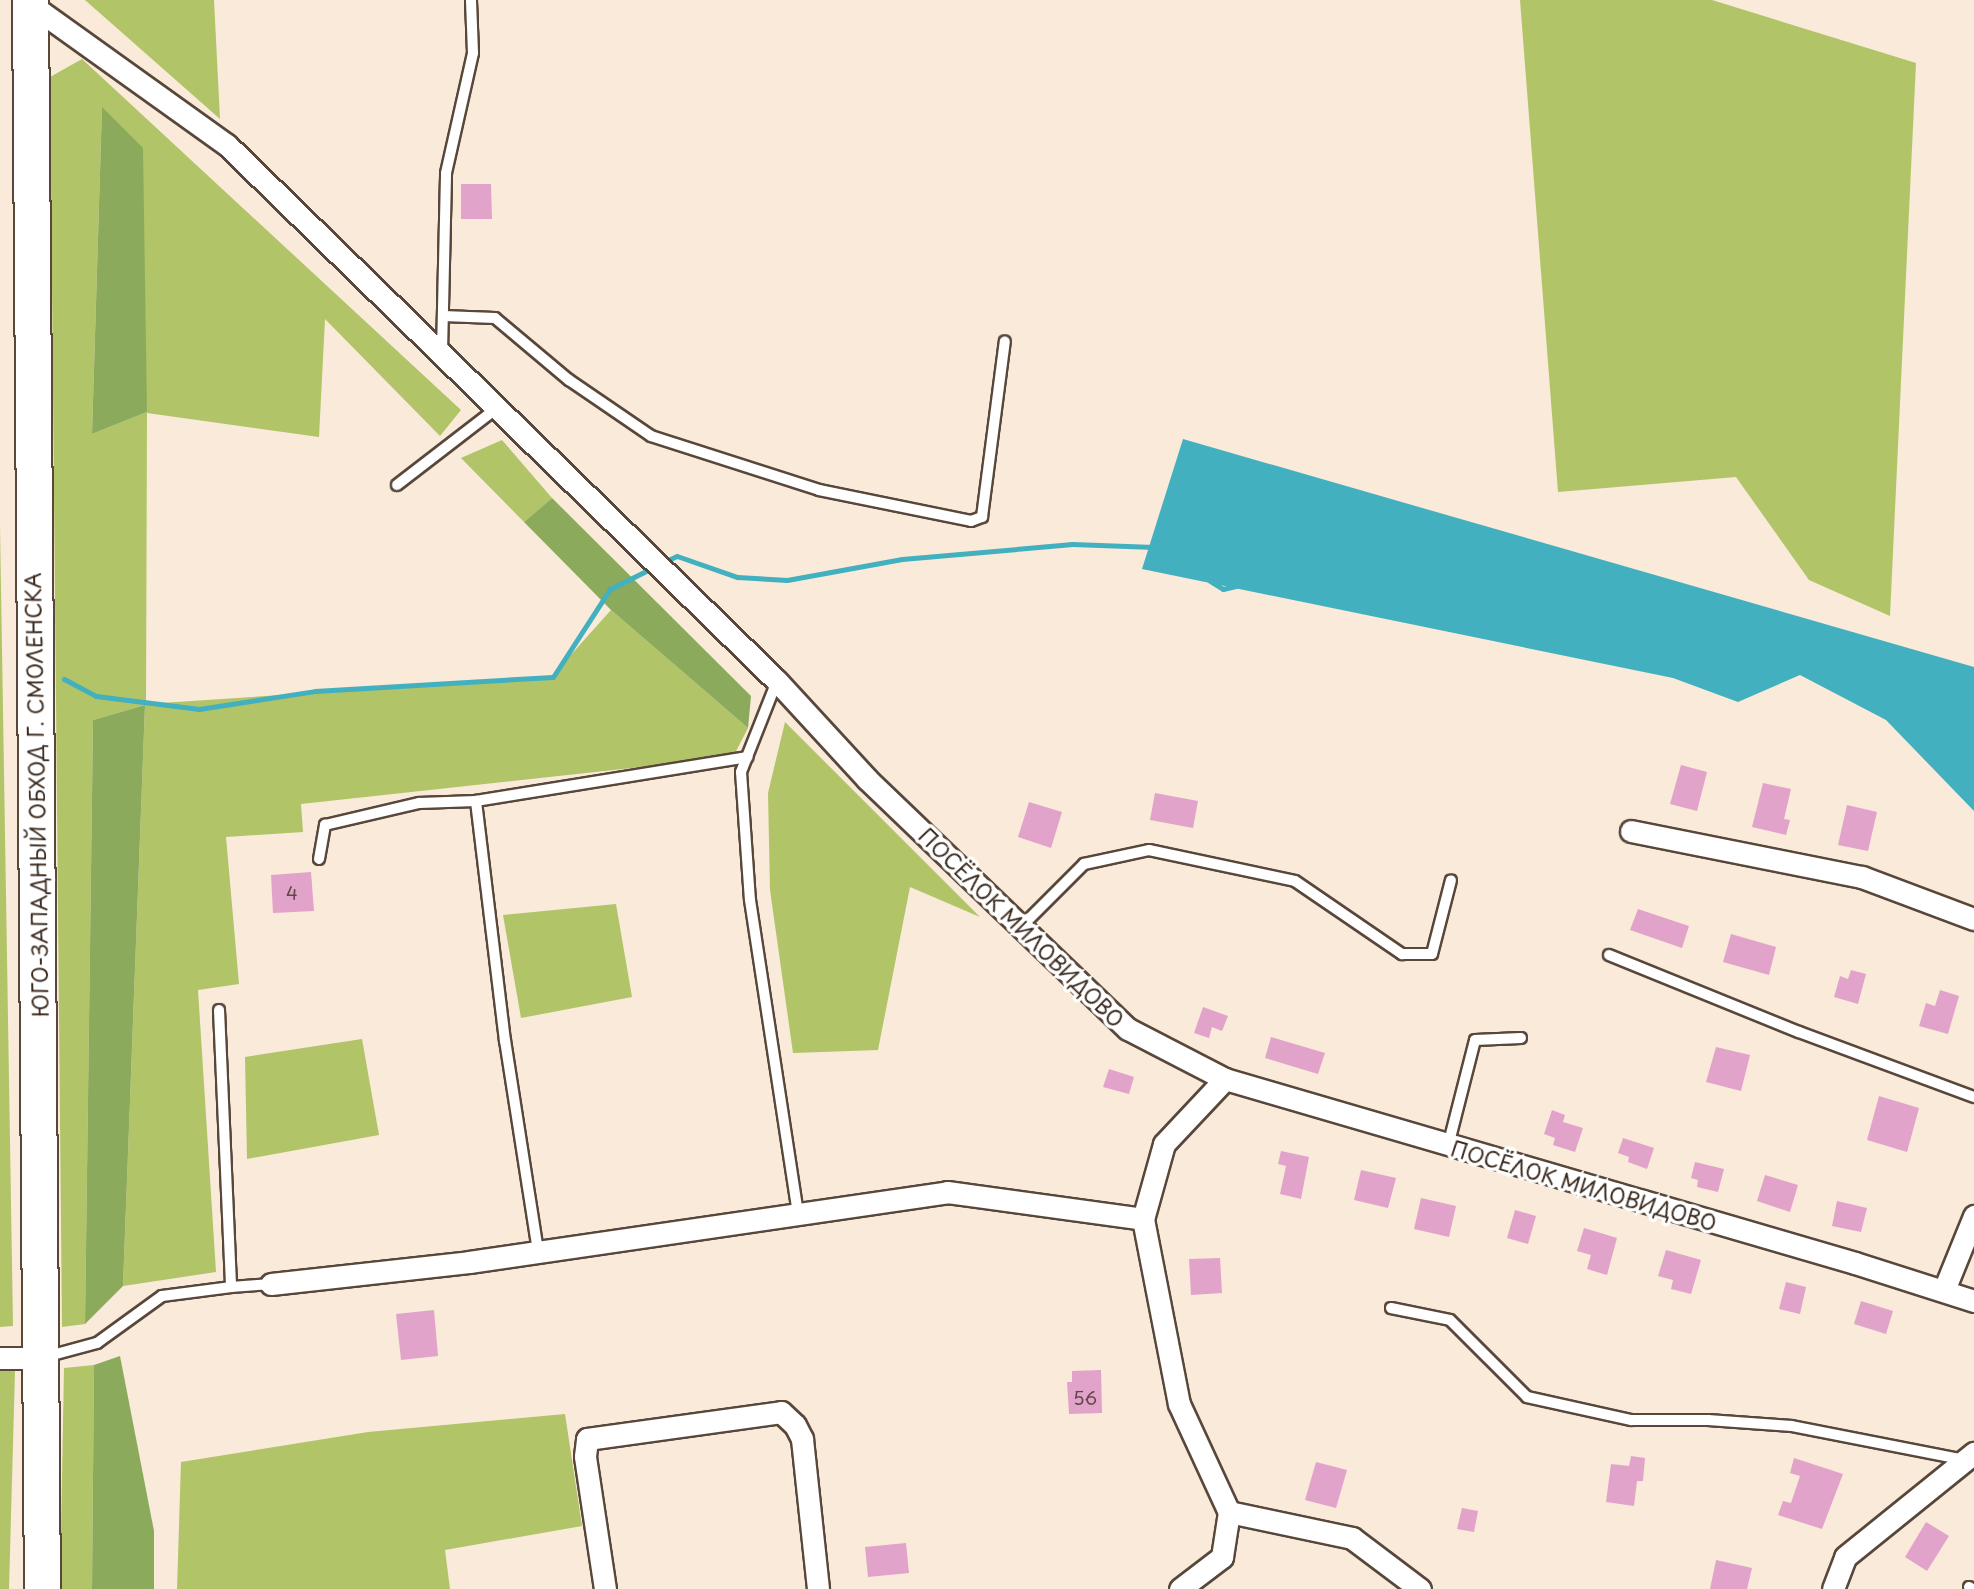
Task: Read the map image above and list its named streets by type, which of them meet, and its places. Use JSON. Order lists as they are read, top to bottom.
{
  "streets": {
    "highway": ["ЮГО-ЗАПАДНЫЙ ОБХОД Г. СМОЛЕНСКА"],
    "street": ["ПОСЁЛОК МИЛОВИДОВО"]
  },
  "crossings": [
    ["ЮГО-ЗАПАДНЫЙ ОБХОД Г. СМОЛЕНСКА", "ПОСЁЛОК МИЛОВИДОВО"]
  ],
  "house_numbers": ["4", "56"]
}
